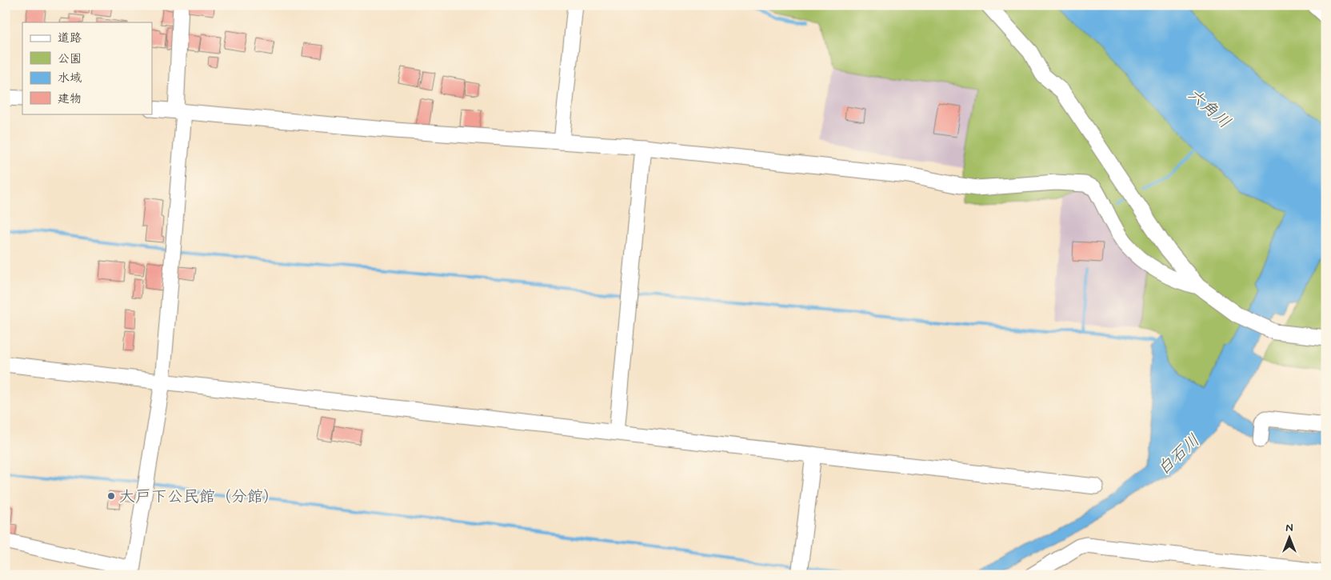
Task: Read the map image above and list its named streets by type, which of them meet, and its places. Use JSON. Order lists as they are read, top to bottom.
{
  "water": ["六角川", "白石川"],
  "places": ["大戸下公民館（分館）"],
  "legend": [
    "道路",
    "公園",
    "水域",
    "建物"
  ],
  "north": "top"
}
